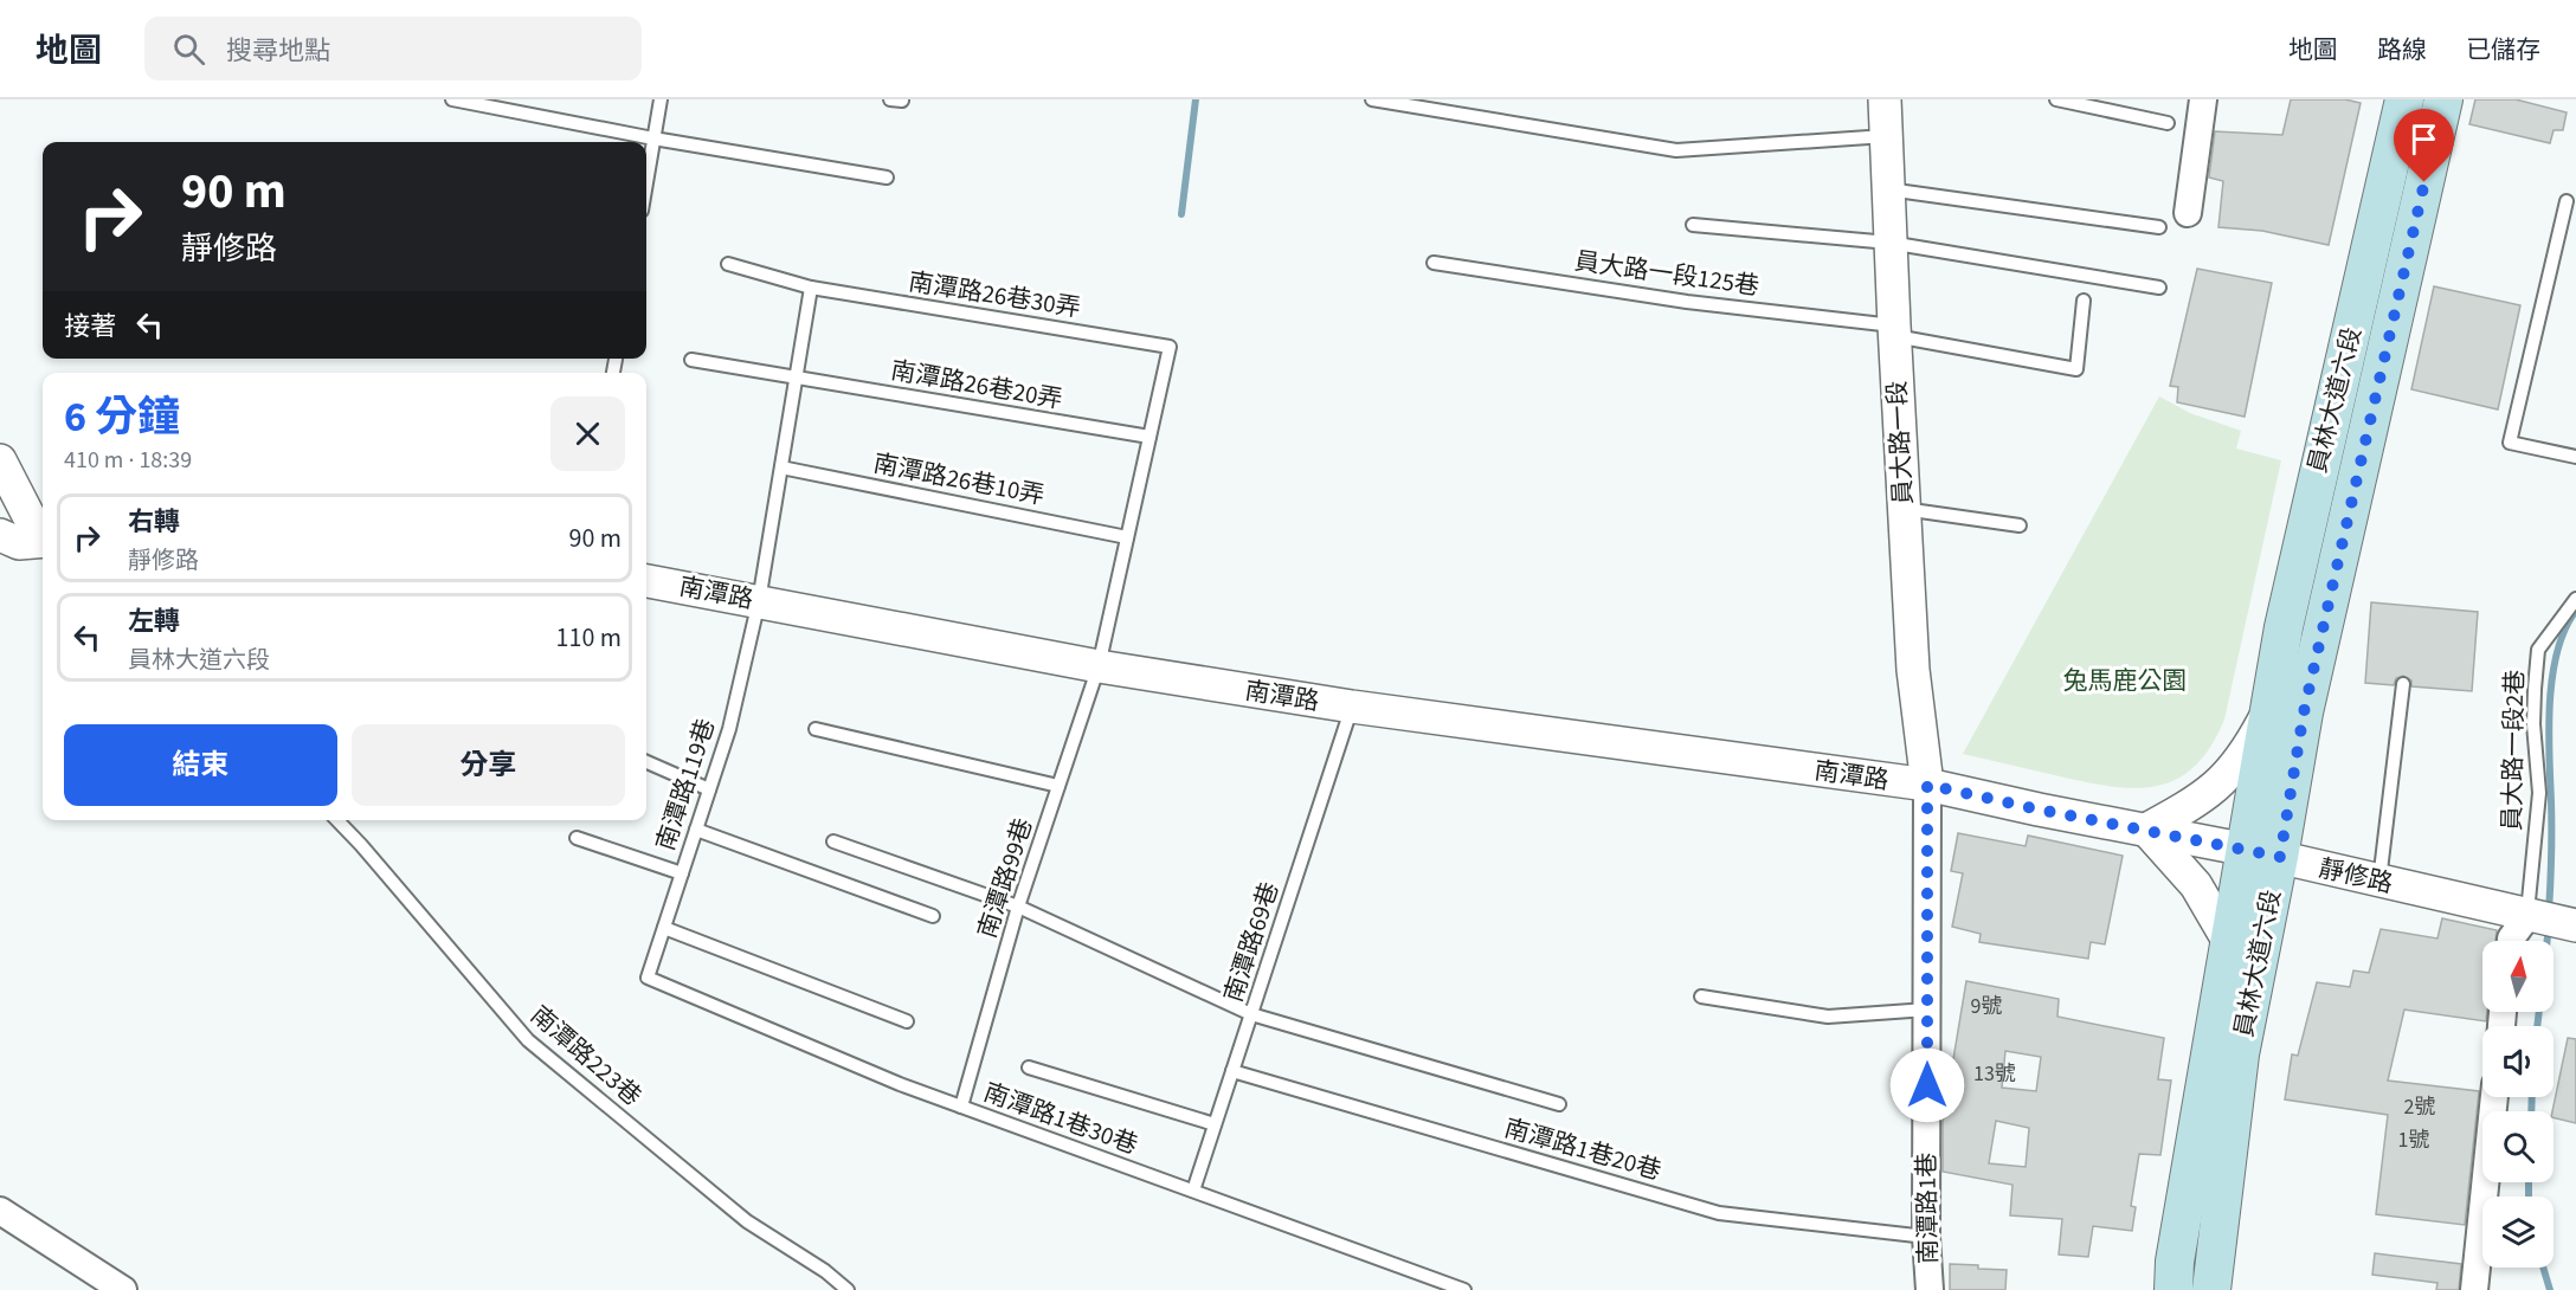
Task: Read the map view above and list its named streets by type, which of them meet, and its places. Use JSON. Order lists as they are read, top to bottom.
{
  "streets": {
    "main road": ["員林大道六段"],
    "street": [
      "員大路一段",
      "南潭路",
      "靜修路",
      "南潭路1巷"
    ],
    "lane": [
      "員大路一段125巷",
      "南潭路26巷30弄",
      "南潭路26巷20弄",
      "南潭路26巷10弄",
      "員大路一段2巷",
      "南潭路119巷",
      "南潭路99巷",
      "南潭路69巷",
      "南潭路223巷",
      "南潭路1巷30巷",
      "南潭路1巷20巷"
    ]
  },
  "crossings": [
    ["員大路一段125巷", "員大路一段"],
    ["南潭路26巷30弄", "南潭路119巷"],
    ["南潭路26巷30弄", "南潭路99巷"],
    ["南潭路26巷20弄", "南潭路119巷"],
    ["南潭路26巷20弄", "南潭路99巷"],
    ["員林大道六段", "靜修路"],
    ["員大路一段", "南潭路"],
    ["員大路一段", "靜修路"],
    ["員大路一段", "南潭路1巷"],
    ["南潭路26巷10弄", "南潭路119巷"],
    ["南潭路26巷10弄", "南潭路99巷"],
    ["南潭路", "南潭路119巷"],
    ["南潭路", "靜修路"],
    ["南潭路", "南潭路99巷"],
    ["南潭路", "南潭路69巷"],
    ["南潭路", "南潭路1巷"],
    ["員大路一段2巷", "靜修路"],
    ["南潭路119巷", "南潭路1巷30巷"],
    ["靜修路", "南潭路1巷"],
    ["南潭路99巷", "南潭路1巷30巷"],
    ["南潭路69巷", "南潭路1巷30巷"],
    ["南潭路69巷", "南潭路1巷20巷"],
    ["南潭路1巷20巷", "南潭路1巷"]
  ],
  "parks": ["兔馬鹿公園"],
  "house_numbers": [
    "9號",
    "13號",
    "2號",
    "1號"
  ],
  "north": "top",
  "page": {
    "header": "地圖",
    "search": "搜尋地點",
    "nav": ["地圖", "路線", "已儲存"],
    "turn": ["90 m", "靜修路"],
    "then": "接著",
    "heading": ["6 分鐘", "410 m · 18:39"],
    "list": [
      {
        "name": "右轉",
        "note": "靜修路",
        "value": "90 m"
      },
      {
        "name": "左轉",
        "note": "員林大道六段",
        "value": "110 m"
      }
    ],
    "buttons": ["結束", "分享"]
  }
}
